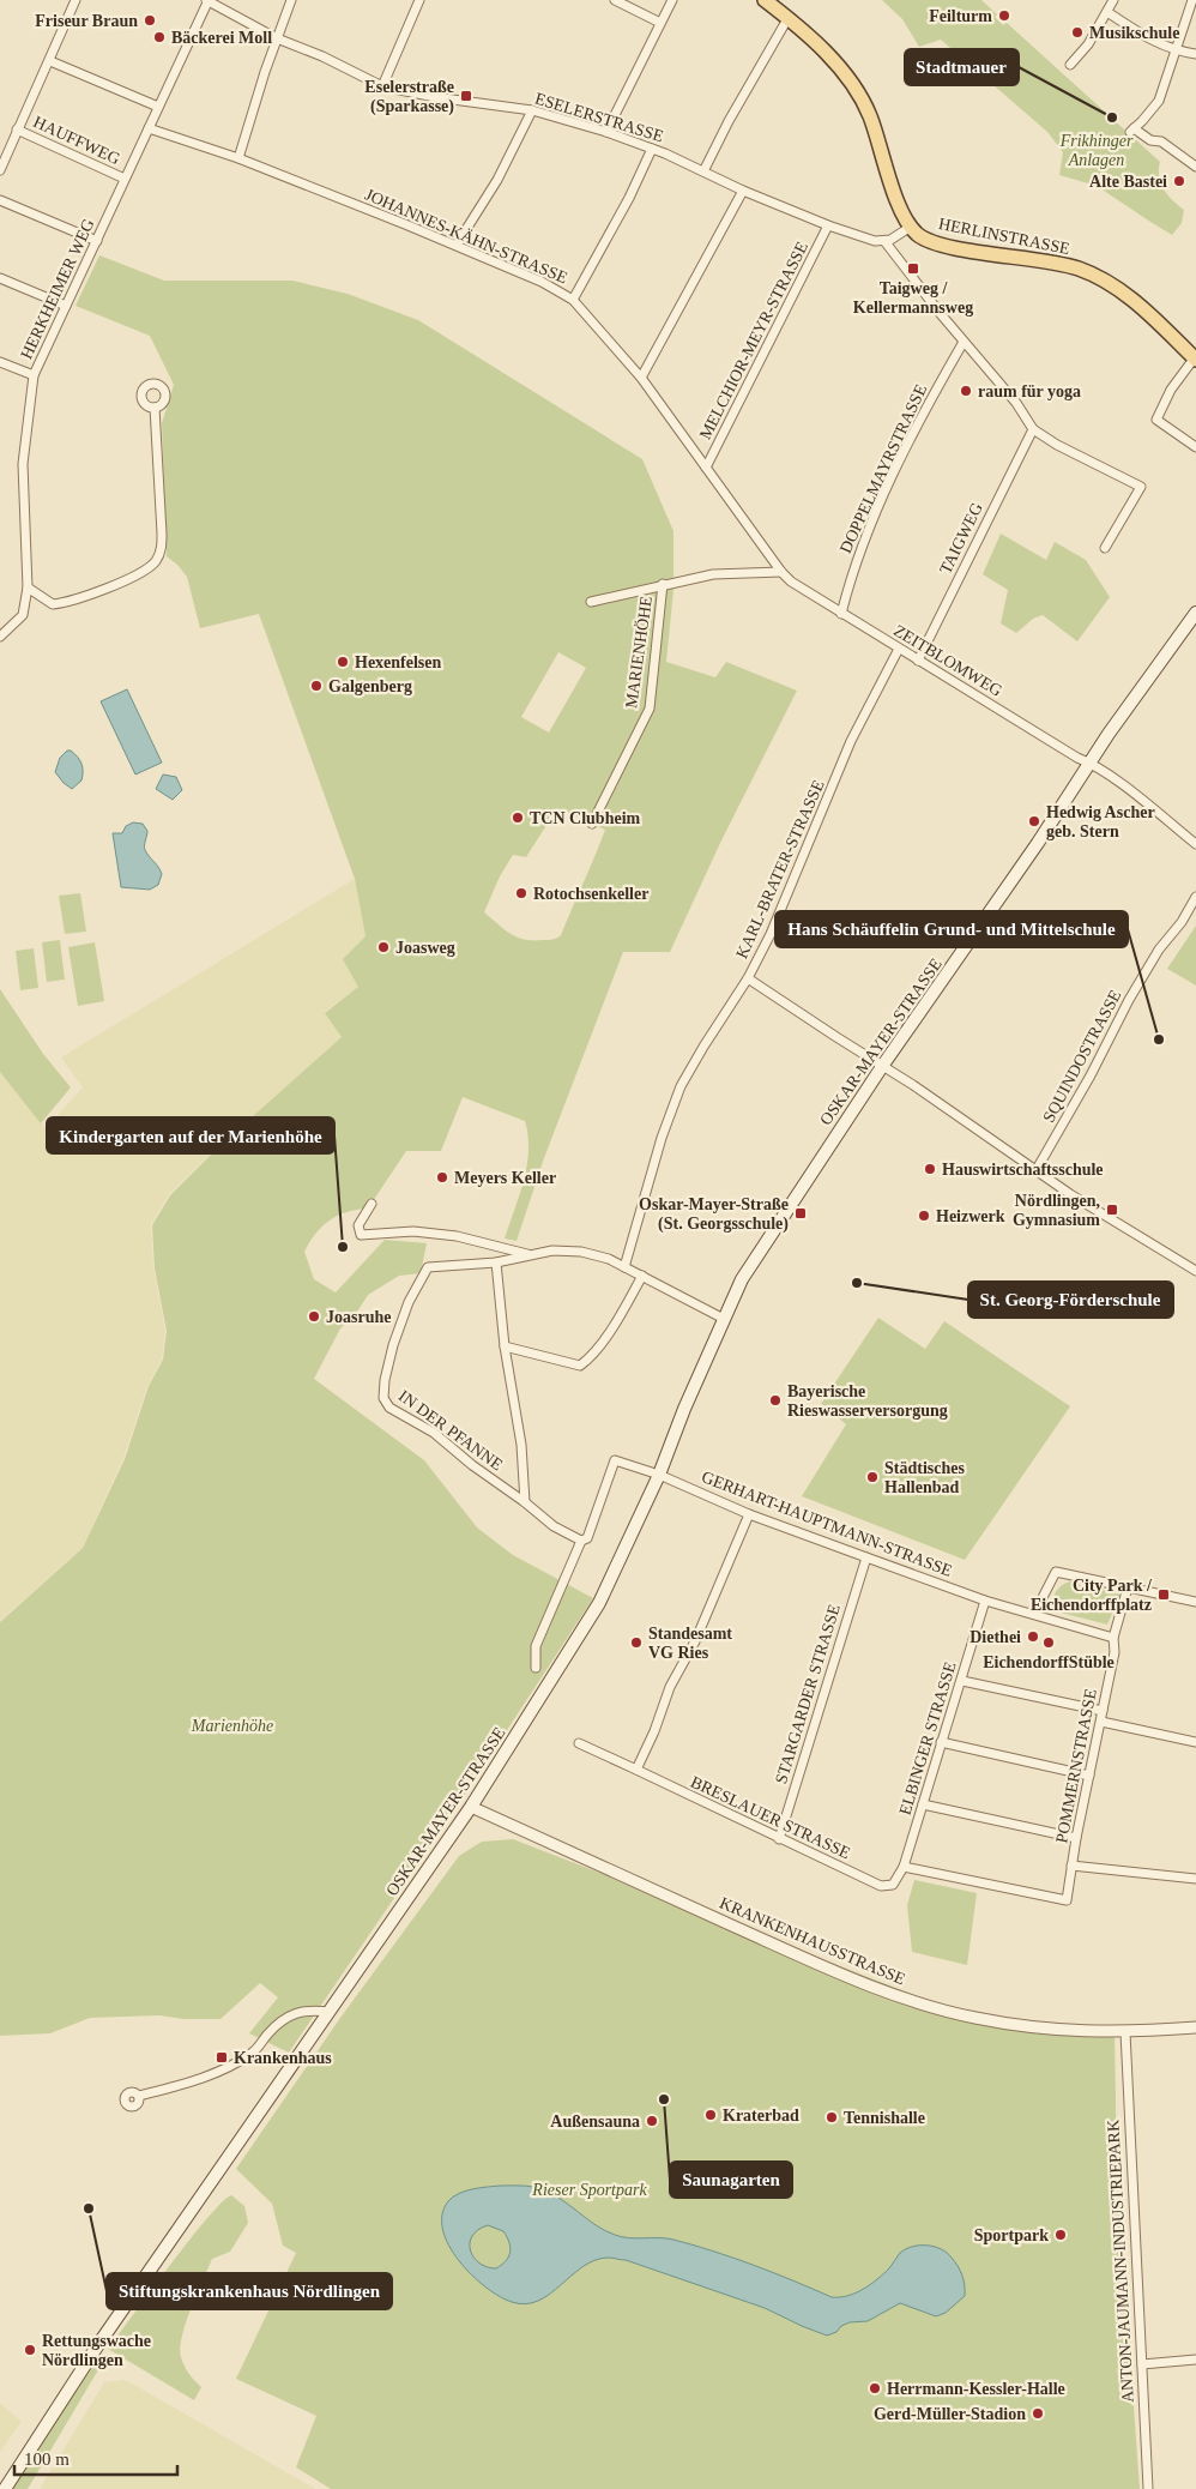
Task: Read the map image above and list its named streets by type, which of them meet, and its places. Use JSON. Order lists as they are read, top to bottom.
{
  "streets": {
    "main road": ["HERLINSTRASSE", "OSKAR-MAYER-STRASSE"],
    "street": [
      "ESELERSTRASSE",
      "HAUFFWEG",
      "JOHANNES-KÄHN-STRASSE",
      "HERKHEIMER WEG",
      "MELCHIOR-MEYR-STRASSE",
      "DOPPELMAYRSTRASSE",
      "TAIGWEG",
      "MARIENHÖHE",
      "ZEITBLOMWEG",
      "KARL-BRATER-STRASSE",
      "SQUINDOSTRASSE",
      "IN DER PFANNE",
      "GERHART-HAUPTMANN-STRASSE",
      "STARGARDER STRASSE",
      "ELBINGER STRASSE",
      "POMMERNSTRASSE",
      "BRESLAUER STRASSE",
      "KRANKENHAUSSTRASSE",
      "ANTON-JAUMANN-INDUSTRIEPARK"
    ]
  },
  "crossings": [
    ["ESELERSTRASSE", "HERKHEIMER WEG"],
    ["ESELERSTRASSE", "MELCHIOR-MEYR-STRASSE"],
    ["HAUFFWEG", "HERKHEIMER WEG"],
    ["JOHANNES-KÄHN-STRASSE", "HERKHEIMER WEG"],
    ["JOHANNES-KÄHN-STRASSE", "MELCHIOR-MEYR-STRASSE"],
    ["JOHANNES-KÄHN-STRASSE", "ZEITBLOMWEG"],
    ["DOPPELMAYRSTRASSE", "ZEITBLOMWEG"],
    ["TAIGWEG", "ZEITBLOMWEG"],
    ["ZEITBLOMWEG", "KARL-BRATER-STRASSE"],
    ["ZEITBLOMWEG", "OSKAR-MAYER-STRASSE"],
    ["KARL-BRATER-STRASSE", "IN DER PFANNE"],
    ["OSKAR-MAYER-STRASSE", "IN DER PFANNE"],
    ["OSKAR-MAYER-STRASSE", "GERHART-HAUPTMANN-STRASSE"],
    ["OSKAR-MAYER-STRASSE", "KRANKENHAUSSTRASSE"],
    ["GERHART-HAUPTMANN-STRASSE", "STARGARDER STRASSE"],
    ["GERHART-HAUPTMANN-STRASSE", "ELBINGER STRASSE"],
    ["GERHART-HAUPTMANN-STRASSE", "POMMERNSTRASSE"],
    ["STARGARDER STRASSE", "BRESLAUER STRASSE"],
    ["ELBINGER STRASSE", "POMMERNSTRASSE"],
    ["ELBINGER STRASSE", "BRESLAUER STRASSE"],
    ["KRANKENHAUSSTRASSE", "ANTON-JAUMANN-INDUSTRIEPARK"]
  ],
  "parks": ["Frikhinger Anlagen", "Marienhöhe", "Rieser Sportpark"],
  "places": {
    "other": [
      "Feilturm",
      "Friseur Braun",
      "Musikschule",
      "Bäckerei Moll",
      "Stadtmauer",
      "Alte Bastei",
      "raum für yoga",
      "Hexenfelsen",
      "Galgenberg",
      "TCN Clubheim",
      "Hedwig Ascher geb. Stern",
      "Rotochsenkeller",
      "Joasweg",
      "Hans Schäuffelin Grund- und Mittelschule",
      "Hauswirtschaftsschule",
      "Meyers Keller",
      "Heizwerk",
      "Kindergarten auf der Marienhöhe",
      "St. Georg-Förderschule",
      "Joasruhe",
      "Bayerische Rieswasserversorgung",
      "Städtisches Hallenbad",
      "Diethei",
      "Standesamt VG Ries",
      "EichendorffStüble",
      "Saunagarten",
      "Kraterbad",
      "Tennishalle",
      "Außensauna",
      "Stiftungskrankenhaus Nördlingen",
      "Sportpark",
      "Rettungswache Nördlingen",
      "Herrmann-Kessler-Halle",
      "Gerd-Müller-Stadion"
    ],
    "transit": [
      "Eselerstraße (Sparkasse)",
      "Taigweg / Kellermannsweg",
      "Nördlingen, Gymnasium",
      "Oskar-Mayer-Straße (St. Georgsschule)",
      "City Park / Eichendorffplatz",
      "Krankenhaus"
    ]
  },
  "scale_bar": "100 m"
}
